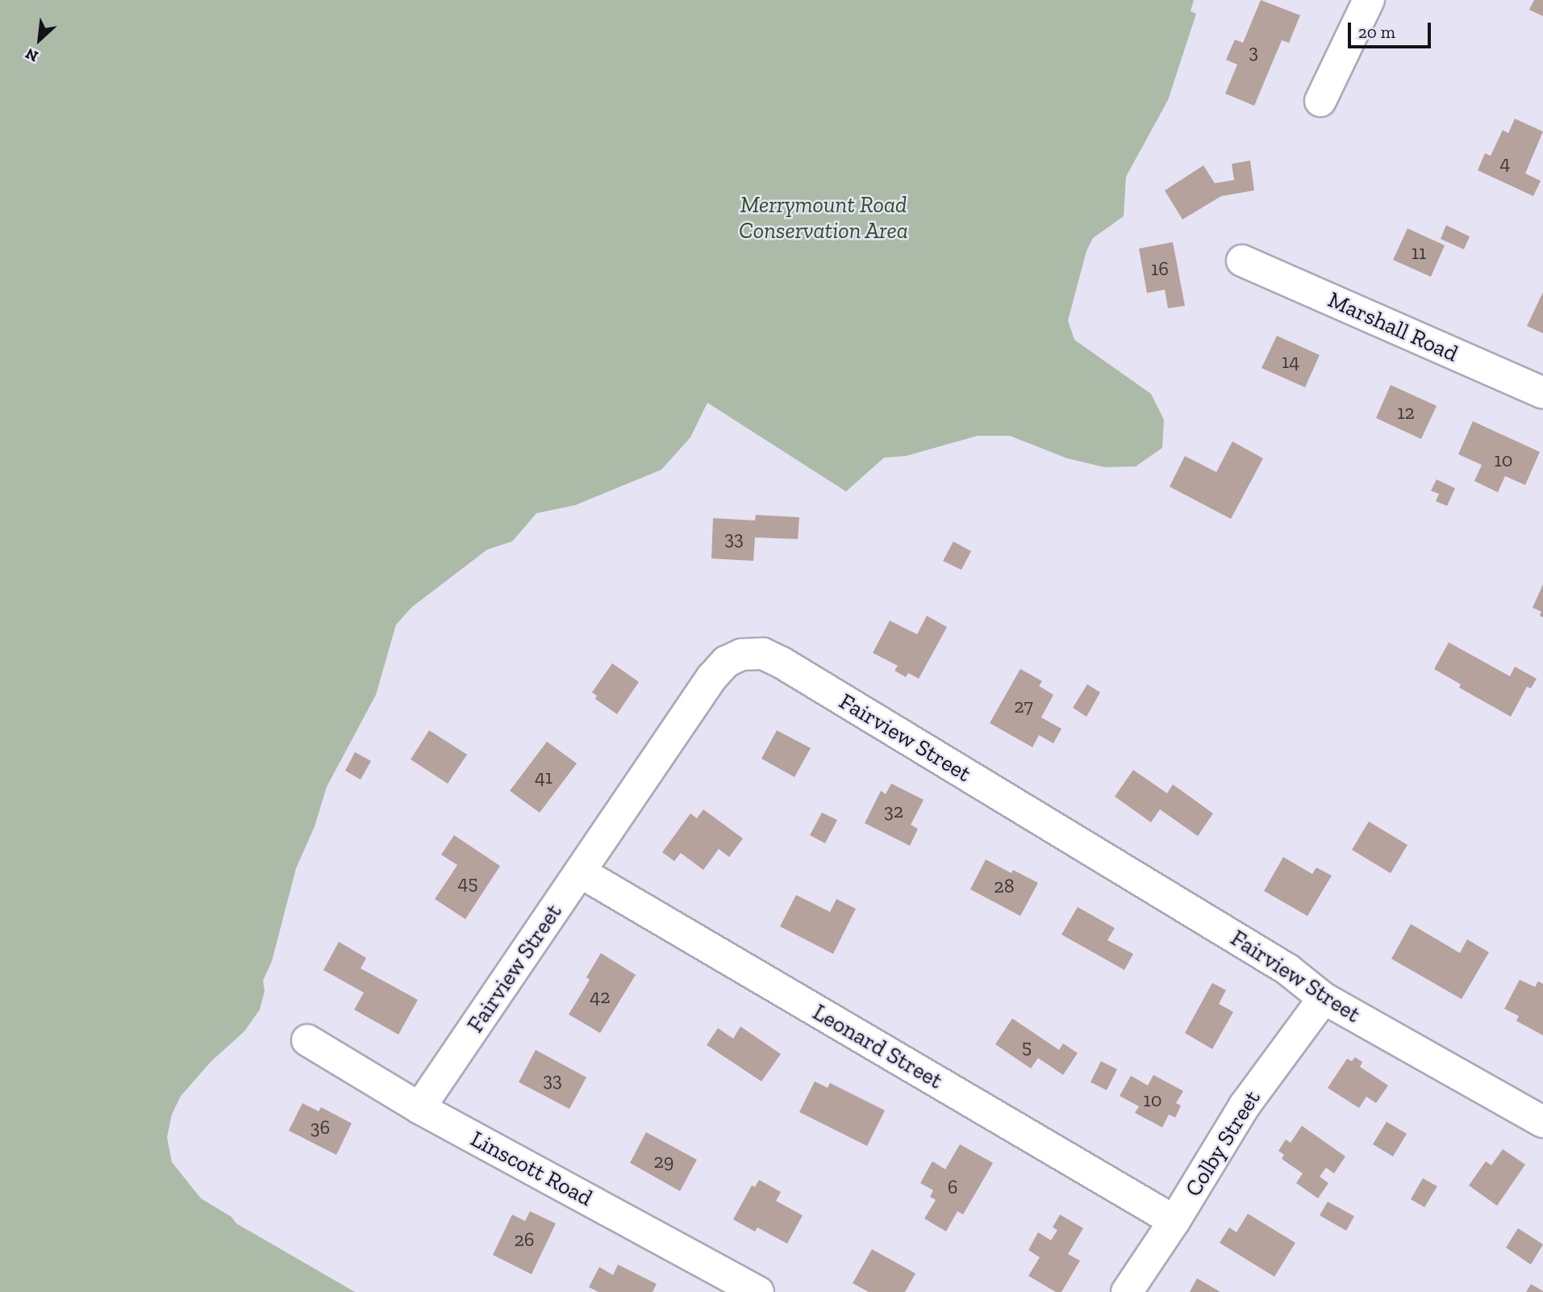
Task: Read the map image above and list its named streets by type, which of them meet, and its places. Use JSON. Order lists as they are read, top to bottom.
{
  "streets": {
    "street": [
      "Marshall Road",
      "Fairview Street",
      "Leonard Street",
      "Colby Street",
      "Linscott Road"
    ]
  },
  "crossings": [
    ["Fairview Street", "Leonard Street"],
    ["Fairview Street", "Colby Street"],
    ["Fairview Street", "Linscott Road"],
    ["Leonard Street", "Colby Street"]
  ],
  "parks": ["Merrymount Road Conservation Area"],
  "house_numbers": [
    "3",
    "4",
    "11",
    "16",
    "14",
    "12",
    "10",
    "33",
    "27",
    "41",
    "32",
    "45",
    "28",
    "42",
    "5",
    "33",
    "10",
    "36",
    "29",
    "6",
    "26"
  ],
  "scale_bar": "20 m",
  "north": "bottom left"
}
